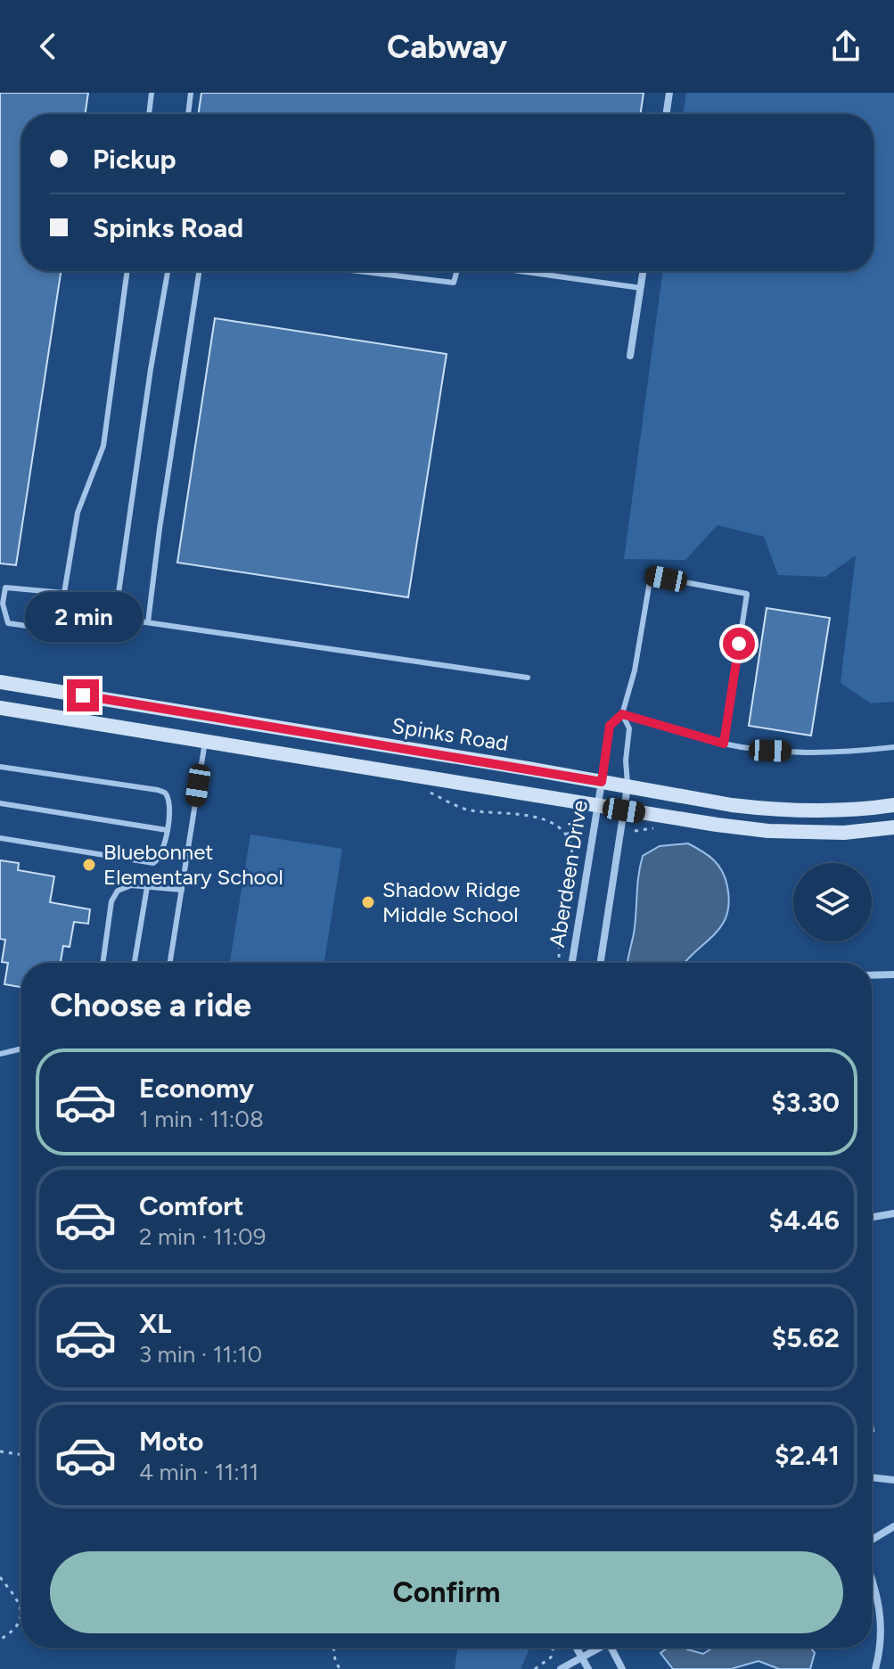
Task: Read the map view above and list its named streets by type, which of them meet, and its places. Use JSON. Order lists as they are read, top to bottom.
{
  "streets": {
    "main road": ["Spinks Road"],
    "street": ["Aberdeen Drive"]
  },
  "crossings": [
    ["Spinks Road", "Aberdeen Drive"]
  ],
  "places": ["Bluebonnet Elementary School", "Shadow Ridge Middle School"],
  "page": {
    "header": "Cabway",
    "banner": ["Pickup", "Spinks Road"],
    "bubble": "2 min",
    "heading": "Choose a ride",
    "list": [
      {
        "name": "Economy",
        "note": "1 min · 11:08",
        "value": "$3.30"
      },
      {
        "name": "Comfort",
        "note": "2 min · 11:09",
        "value": "$4.46"
      },
      {
        "name": "XL",
        "note": "3 min · 11:10",
        "value": "$5.62"
      },
      {
        "name": "Moto",
        "note": "4 min · 11:11",
        "value": "$2.41"
      }
    ],
    "buttons": "Confirm"
  }
}
